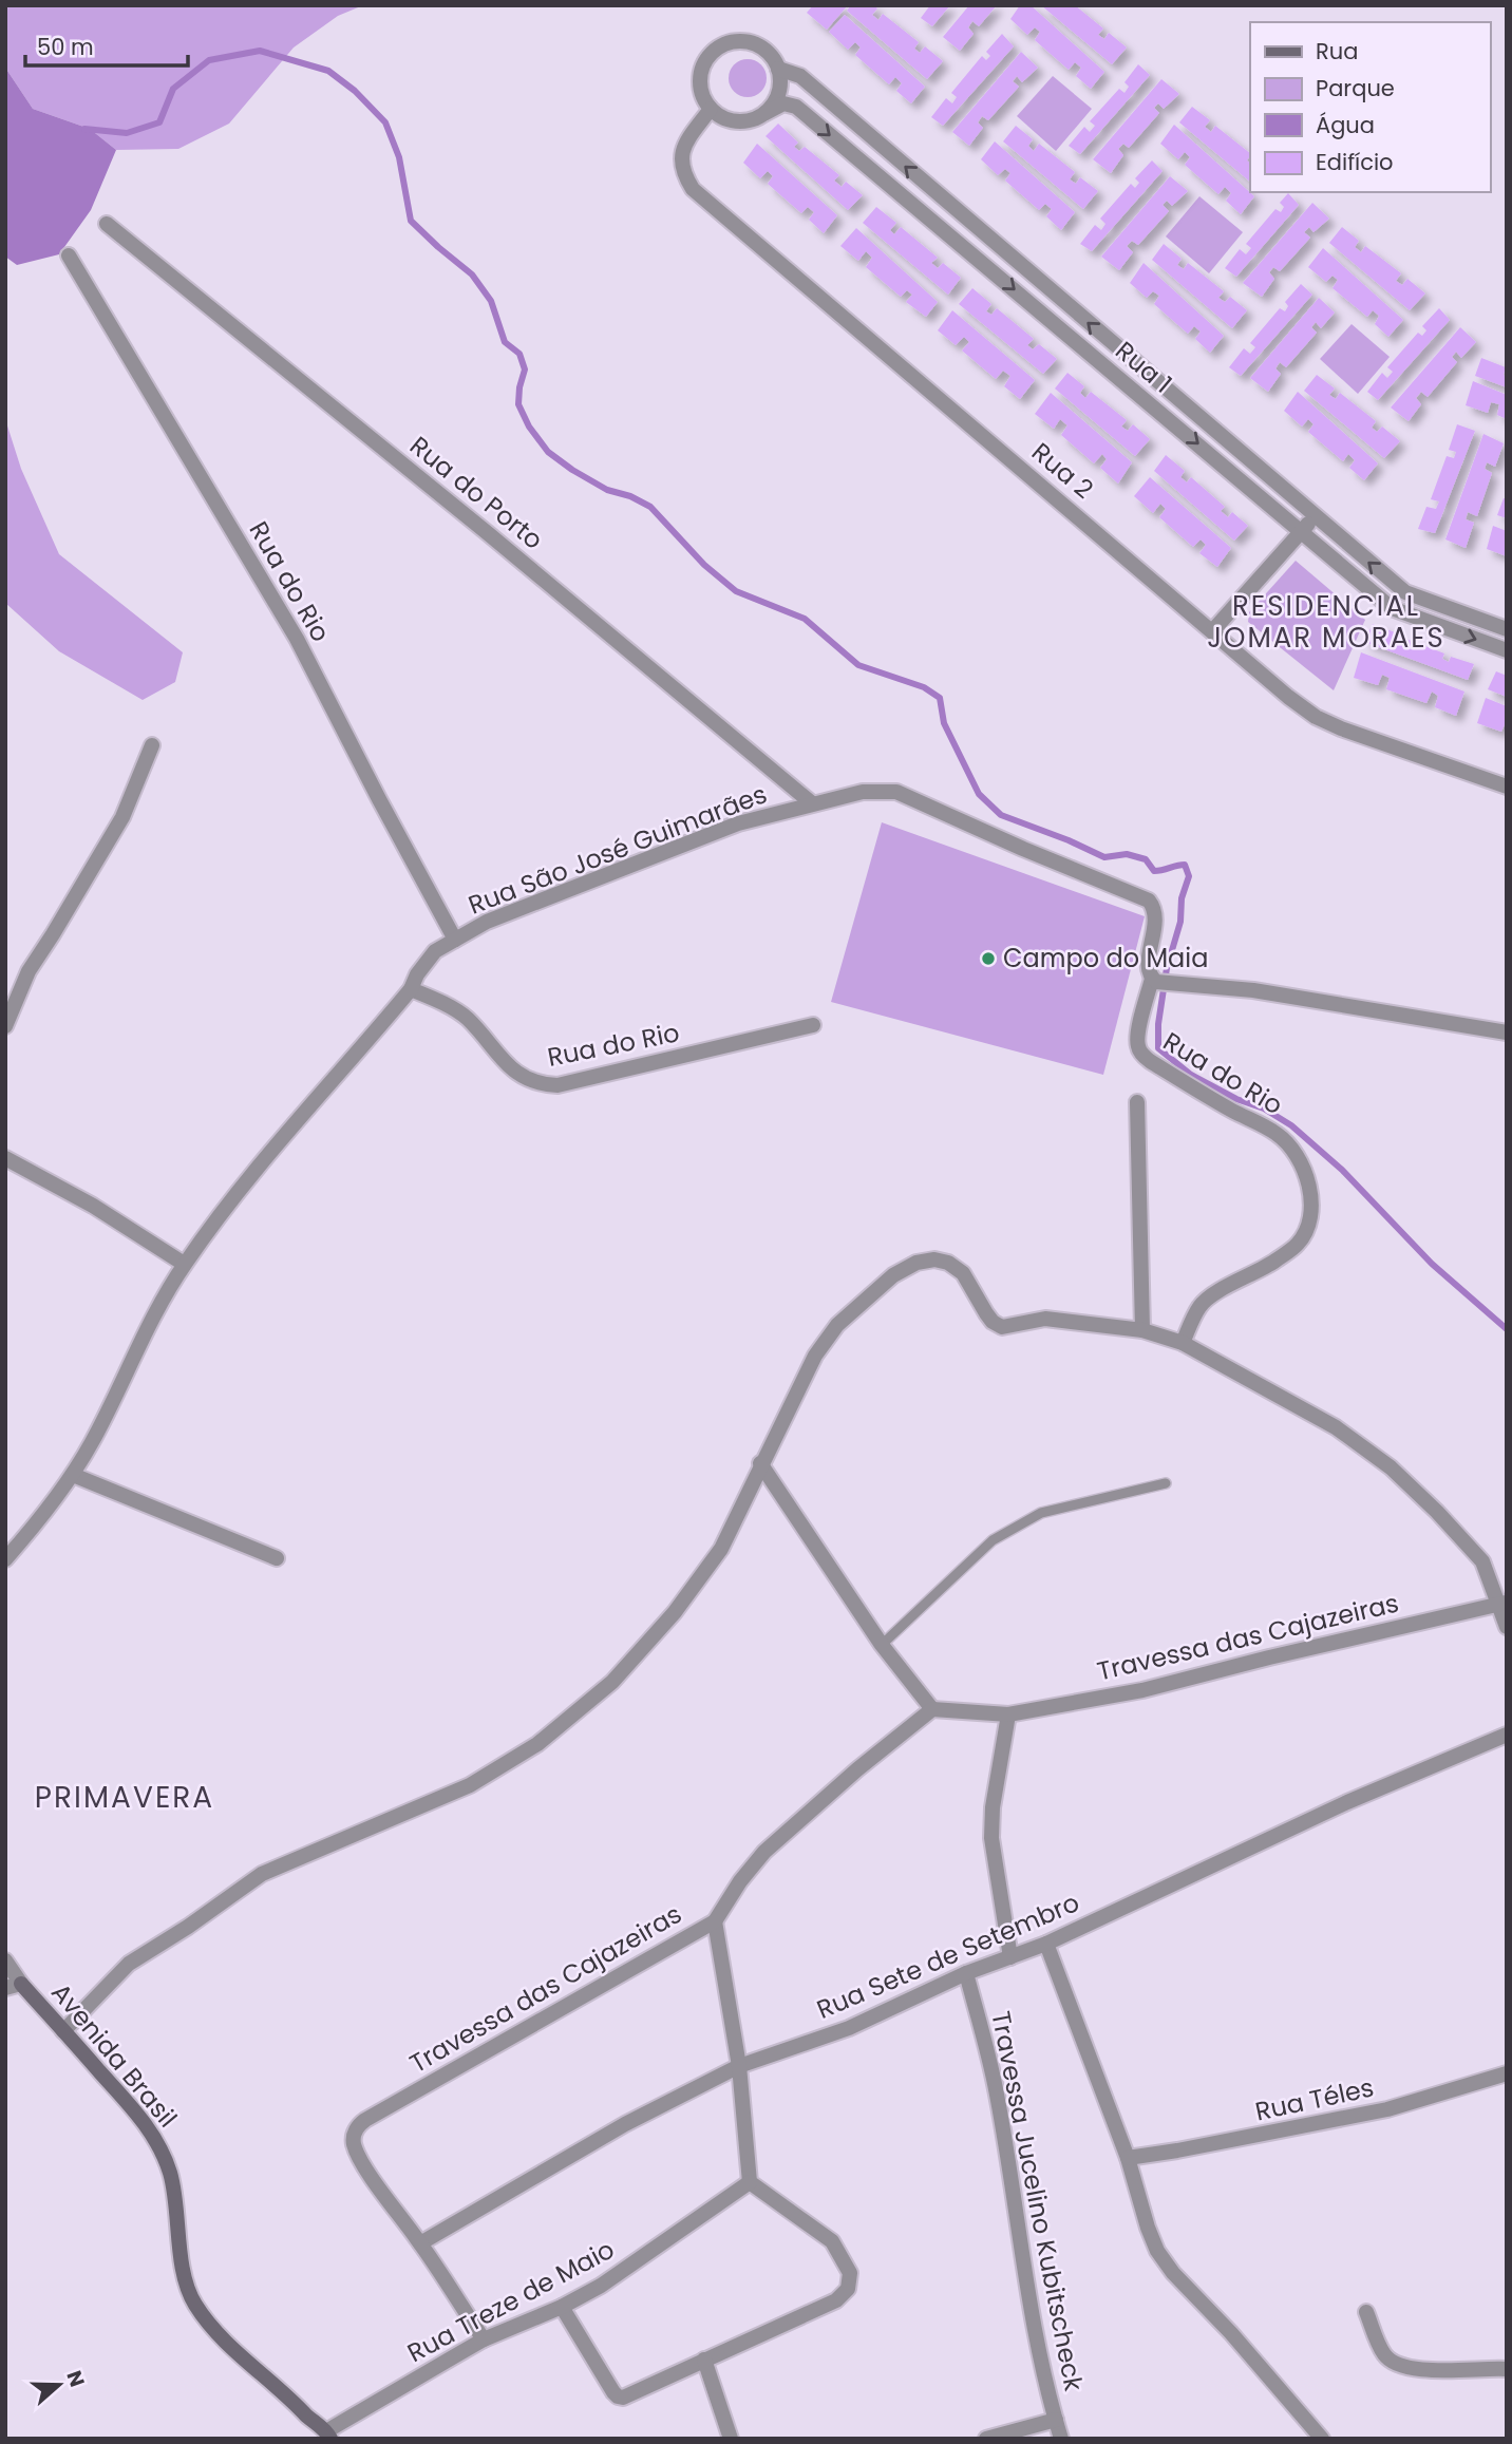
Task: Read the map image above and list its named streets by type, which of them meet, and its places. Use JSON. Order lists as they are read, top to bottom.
{
  "streets": {
    "street": [
      "Rua 1",
      "Rua 2",
      "Rua do Porto",
      "Rua do Rio",
      "Rua São José Guimarães",
      "Travessa das Cajazeiras",
      "Rua Sete de Setembro",
      "Avenida Brasil",
      "Rua Téles",
      "Travessa Jucelino Kubitscheck",
      "Rua Treze de Maio"
    ]
  },
  "crossings": [
    ["Rua 1", "Rua 2"],
    ["Rua do Porto", "Rua São José Guimarães"],
    ["Rua do Rio", "Rua São José Guimarães"],
    ["Travessa das Cajazeiras", "Rua Sete de Setembro"],
    ["Travessa das Cajazeiras", "Rua Treze de Maio"],
    ["Rua Sete de Setembro", "Travessa Jucelino Kubitscheck"],
    ["Avenida Brasil", "Rua Treze de Maio"]
  ],
  "districts": ["RESIDENCIAL JOMAR MORAES", "PRIMAVERA"],
  "places": ["Campo do Maia"],
  "legend": [
    "Rua",
    "Parque",
    "Água",
    "Edifício"
  ],
  "scale_bar": "50 m",
  "north": "right"
}
